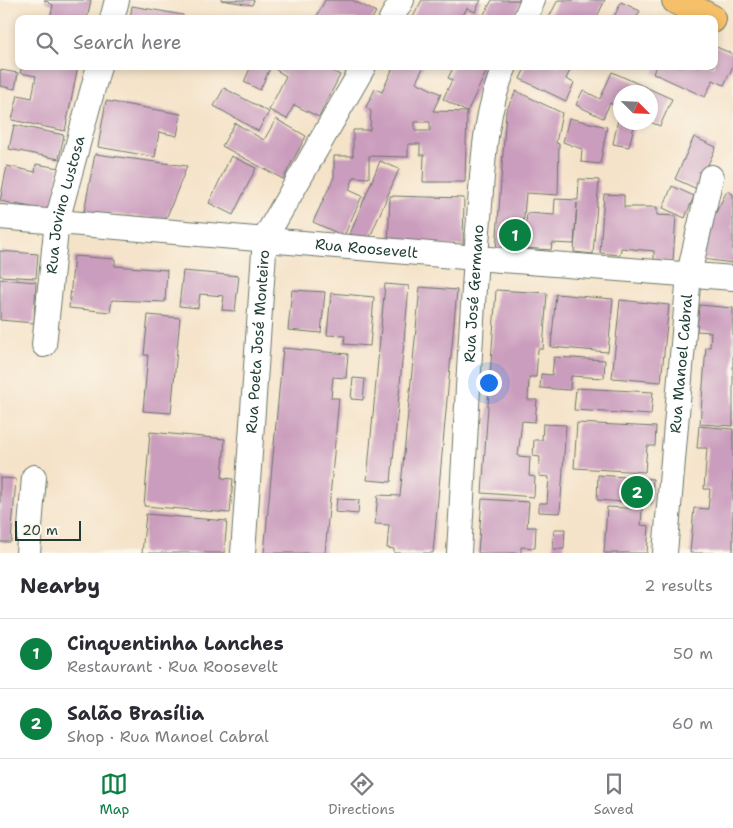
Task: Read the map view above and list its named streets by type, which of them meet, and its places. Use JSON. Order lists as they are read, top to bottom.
{
  "streets": {
    "street": [
      "Rua Jovino Lustosa",
      "Rua Roosevelt",
      "Rua José Germano",
      "Rua Poeta José Monteiro",
      "Rua Manoel Cabral"
    ]
  },
  "crossings": [
    ["Rua Jovino Lustosa", "Rua Roosevelt"],
    ["Rua Roosevelt", "Rua José Germano"],
    ["Rua Roosevelt", "Rua Poeta José Monteiro"],
    ["Rua Roosevelt", "Rua Manoel Cabral"]
  ],
  "scale_bar": "20 m",
  "north": "bottom right",
  "page": {
    "search": "Search here",
    "pins": ["1", "2"],
    "scale": "20 m",
    "heading": ["Nearby", "2 results"],
    "list": [
      {
        "mark": "1",
        "name": "Cinquentinha Lanches",
        "note": "Restaurant · Rua Roosevelt",
        "value": "50 m"
      },
      {
        "mark": "2",
        "name": "Salão Brasília",
        "note": "Shop · Rua Manoel Cabral",
        "value": "60 m"
      }
    ],
    "nav": ["Map", "Directions", "Saved"]
  }
}
